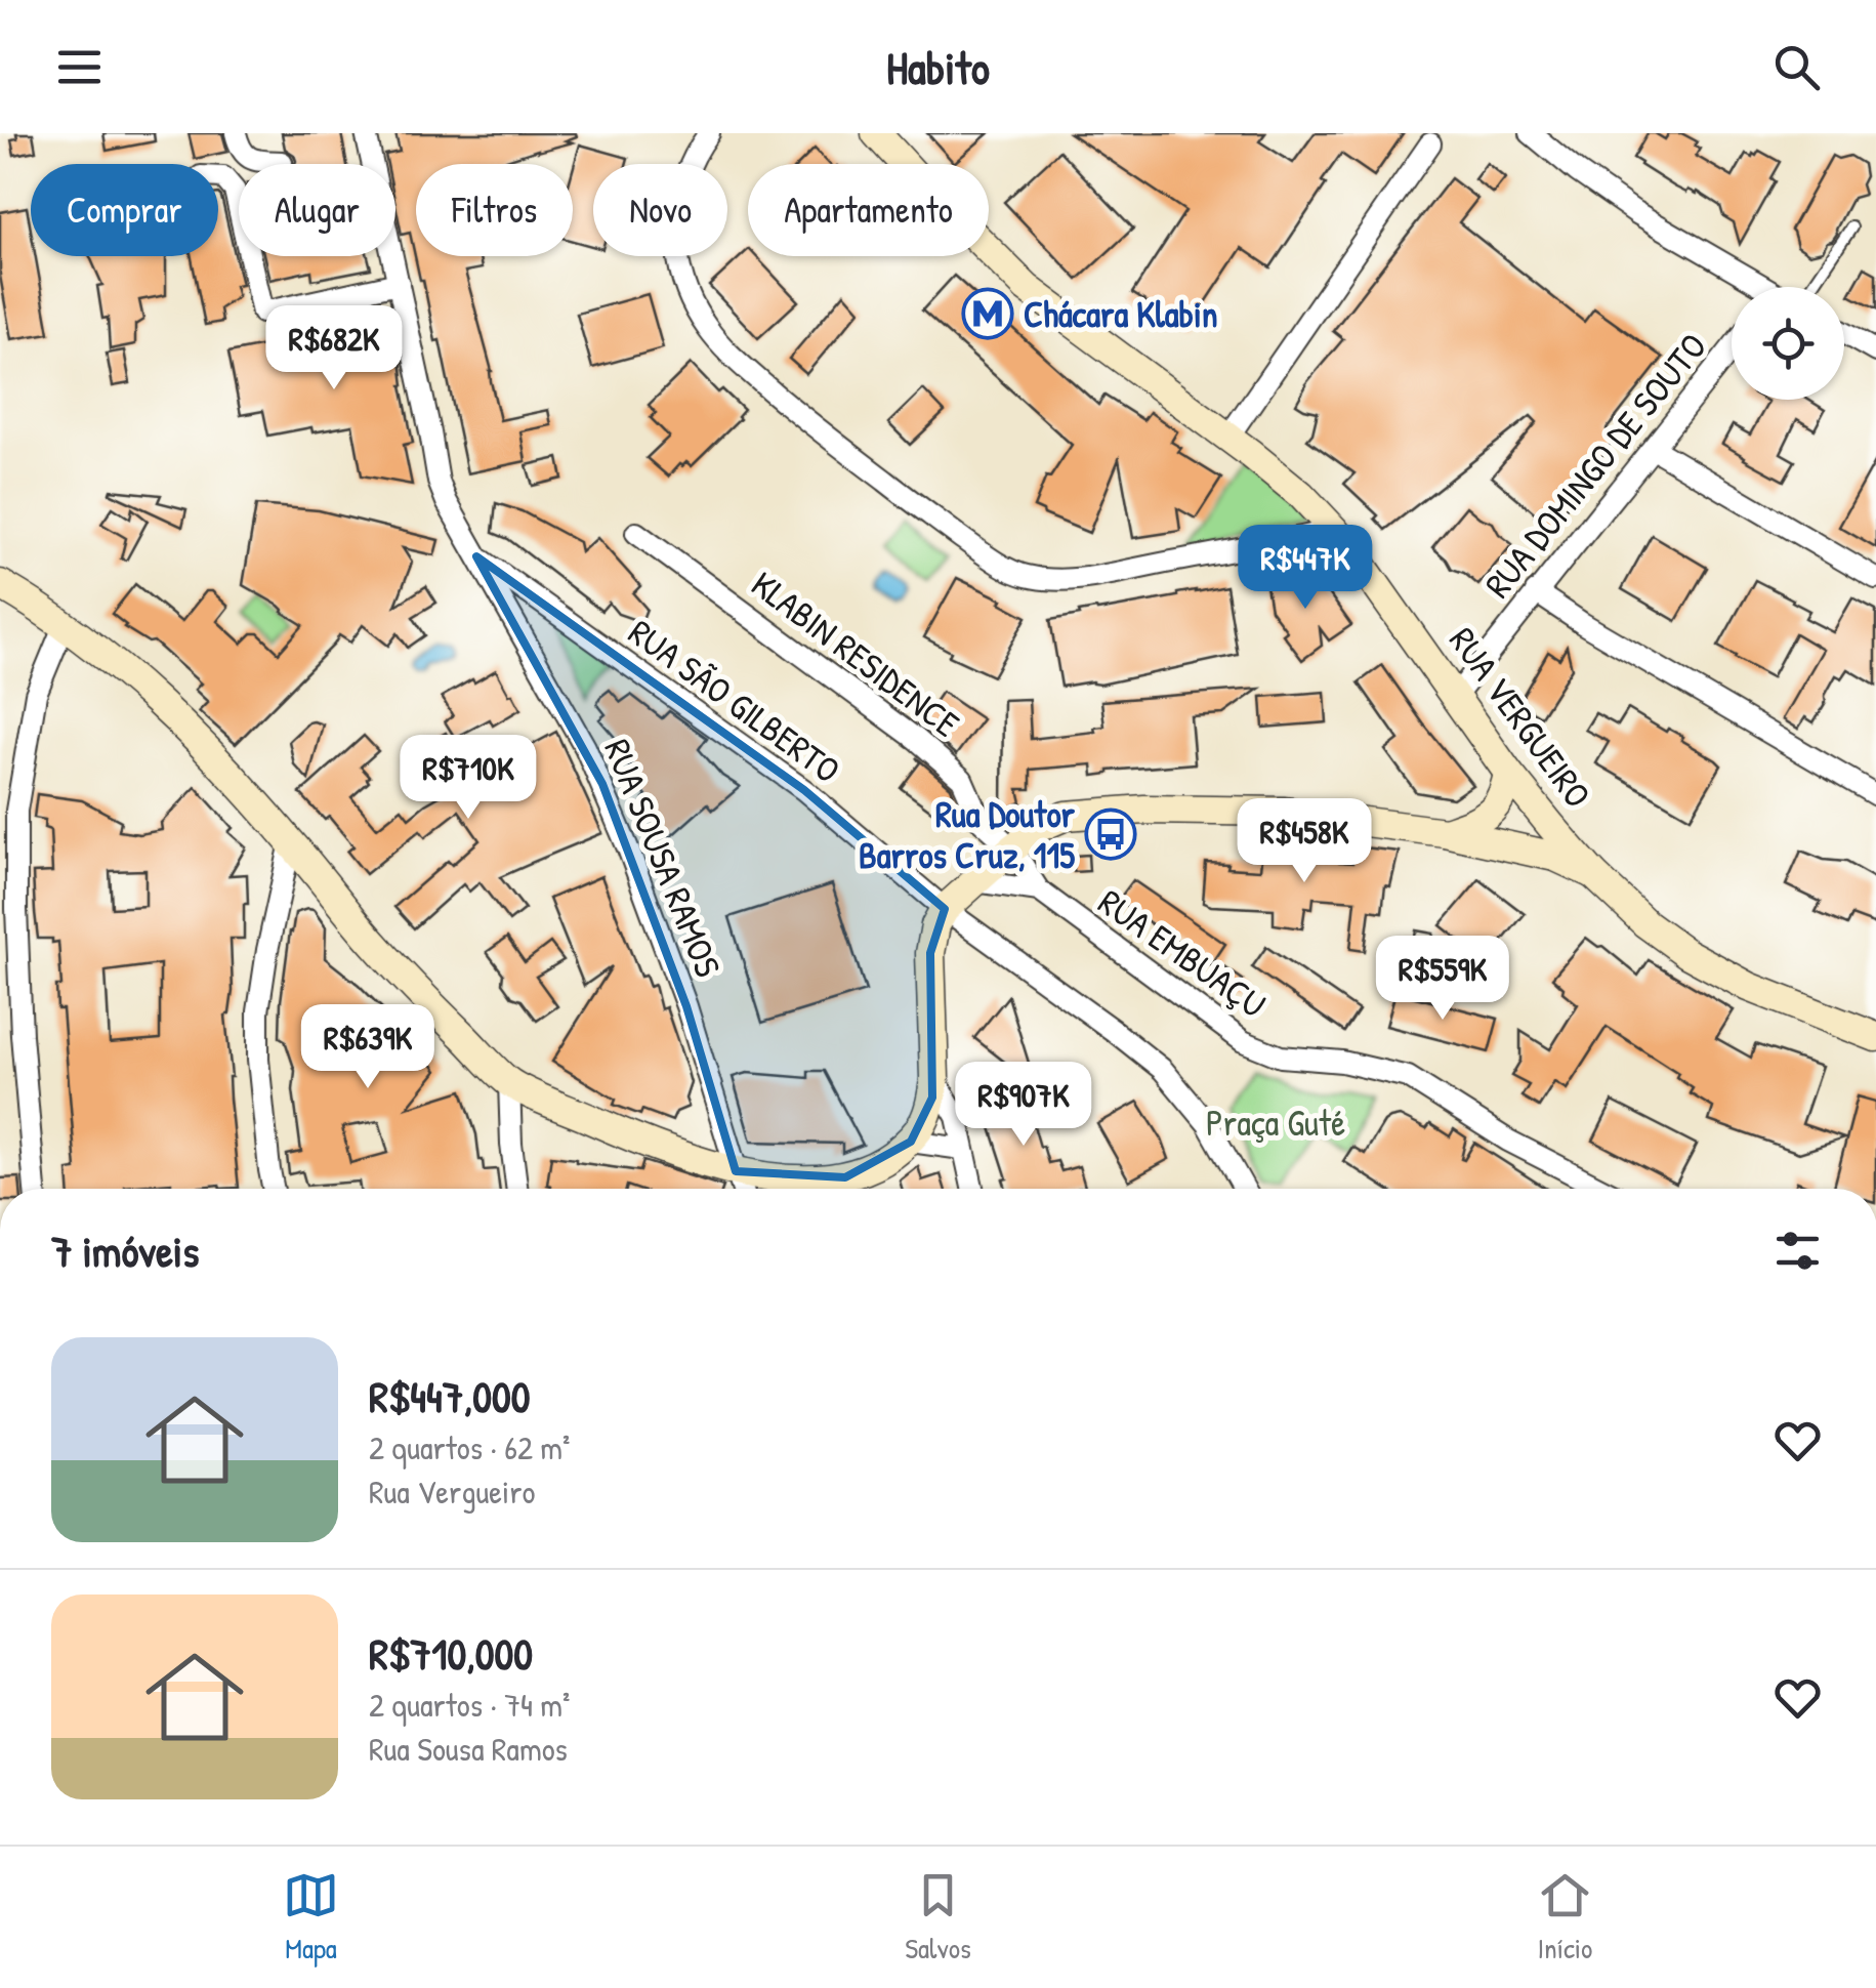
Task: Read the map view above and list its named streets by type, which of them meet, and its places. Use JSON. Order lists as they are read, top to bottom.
{
  "streets": {
    "street": [
      "RUA DOMINGO DE SOUTO",
      "KLABIN RESIDENCE",
      "RUA SÃO GILBERTO",
      "RUA VERGUEIRO",
      "RUA SOUSA RAMOS",
      "RUA EMBUAÇU"
    ]
  },
  "crossings": [
    ["RUA DOMINGO DE SOUTO", "RUA VERGUEIRO"],
    ["KLABIN RESIDENCE", "RUA EMBUAÇU"],
    ["RUA SÃO GILBERTO", "RUA SOUSA RAMOS"]
  ],
  "parks": ["Praça Guté"],
  "places": {
    "metro station": ["Chácara Klabin"],
    "bus stop": ["Rua Doutor Barros Cruz, 115"]
  },
  "page": {
    "header": "Habito",
    "chip": [
      "Comprar",
      "Alugar",
      "Filtros",
      "Novo",
      "Apartamento"
    ],
    "price": [
      "R$682K",
      "R$447K",
      "R$710K",
      "R$458K",
      "R$559K",
      "R$639K",
      "R$907K"
    ],
    "heading": "7 imóveis",
    "list": [
      {
        "name": "R$447,000",
        "note": "2 quartos · 62 m² · Rua Vergueiro"
      },
      {
        "name": "R$710,000",
        "note": "2 quartos · 74 m² · Rua Sousa Ramos"
      }
    ],
    "tabs": ["Mapa", "Salvos", "Início"]
  }
}
